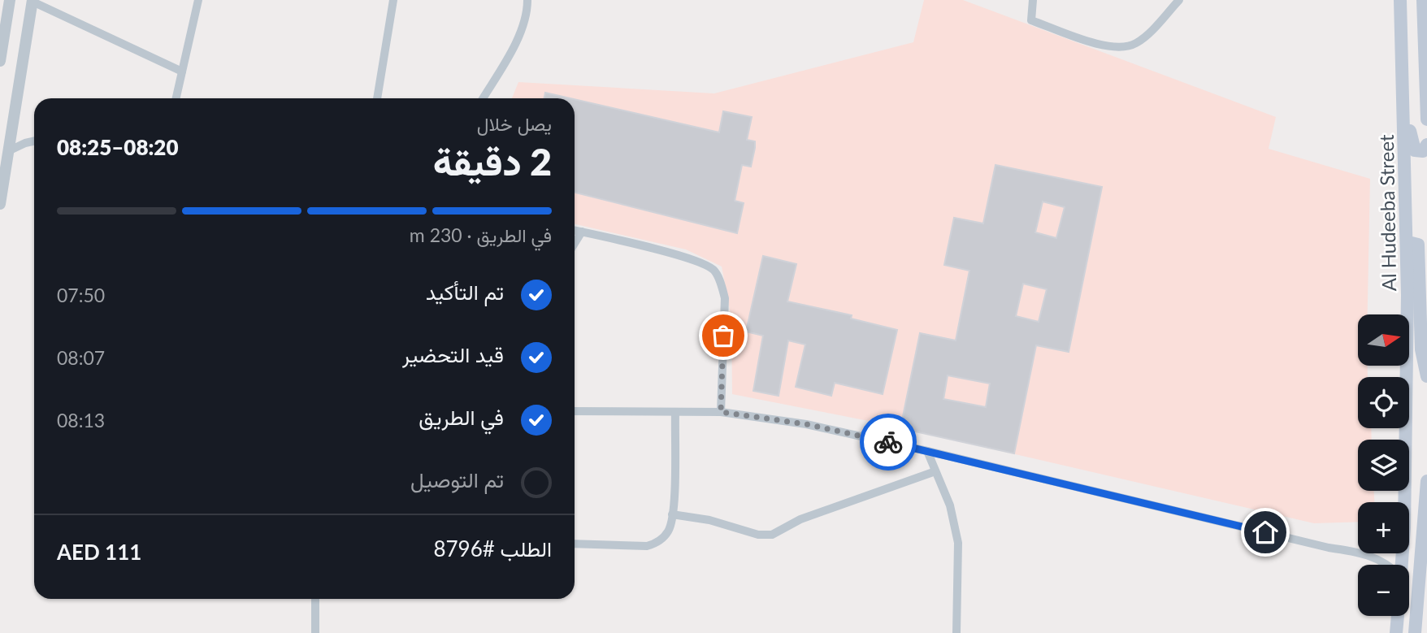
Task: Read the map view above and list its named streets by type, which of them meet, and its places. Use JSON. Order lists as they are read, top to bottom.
{
  "streets": {
    "main road": ["Al Hudeeba Street"]
  },
  "north": "right",
  "page": {
    "heading": ["2 دقيقة", "يصل خلال", "08:20–08:25"],
    "panel": ["الطلب #8796", "AED 111"],
    "bar": "في الطريق · 230 m",
    "list": [
      ["تم التأكيد", "07:50"],
      ["قيد التحضير", "08:07"],
      ["في الطريق", "08:13"],
      "تم التوصيل"
    ],
    "map_buttons": ["+", "−"]
  }
}
